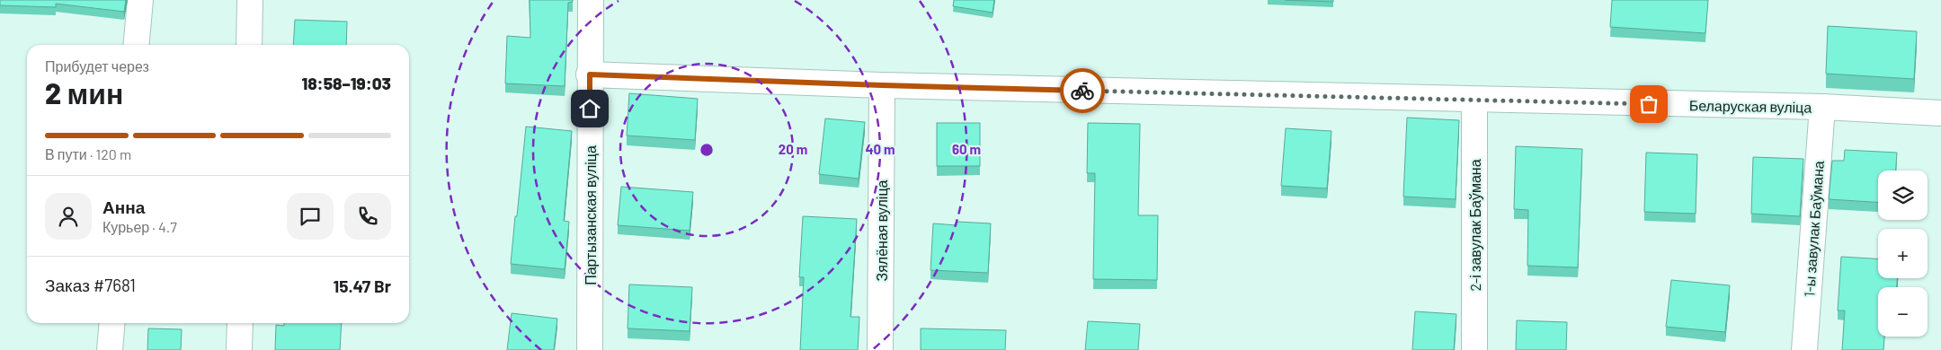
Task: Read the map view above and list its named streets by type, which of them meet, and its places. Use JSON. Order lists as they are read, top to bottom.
{
  "streets": {
    "street": [
      "Беларуская вуліца",
      "Партызанская вуліца",
      "2-і завулак Баўмана",
      "1-ы завулак Баўмана",
      "Зялёная вуліца"
    ]
  },
  "crossings": [
    ["Беларуская вуліца", "Партызанская вуліца"],
    ["Беларуская вуліца", "2-і завулак Баўмана"],
    ["Беларуская вуліца", "1-ы завулак Баўмана"],
    ["Беларуская вуліца", "Зялёная вуліца"]
  ],
  "page": {
    "heading": ["2 мин", "Прибудет через", "18:58–19:03"],
    "panel": [
      "Анна",
      "Курьер · 4.7",
      "Заказ #7681",
      "15.47 Br"
    ],
    "bar": "В пути · 120 m",
    "map_buttons": ["+", "−"]
  },
  "rings": ["20 m", "40 m", "60 m"]
}
